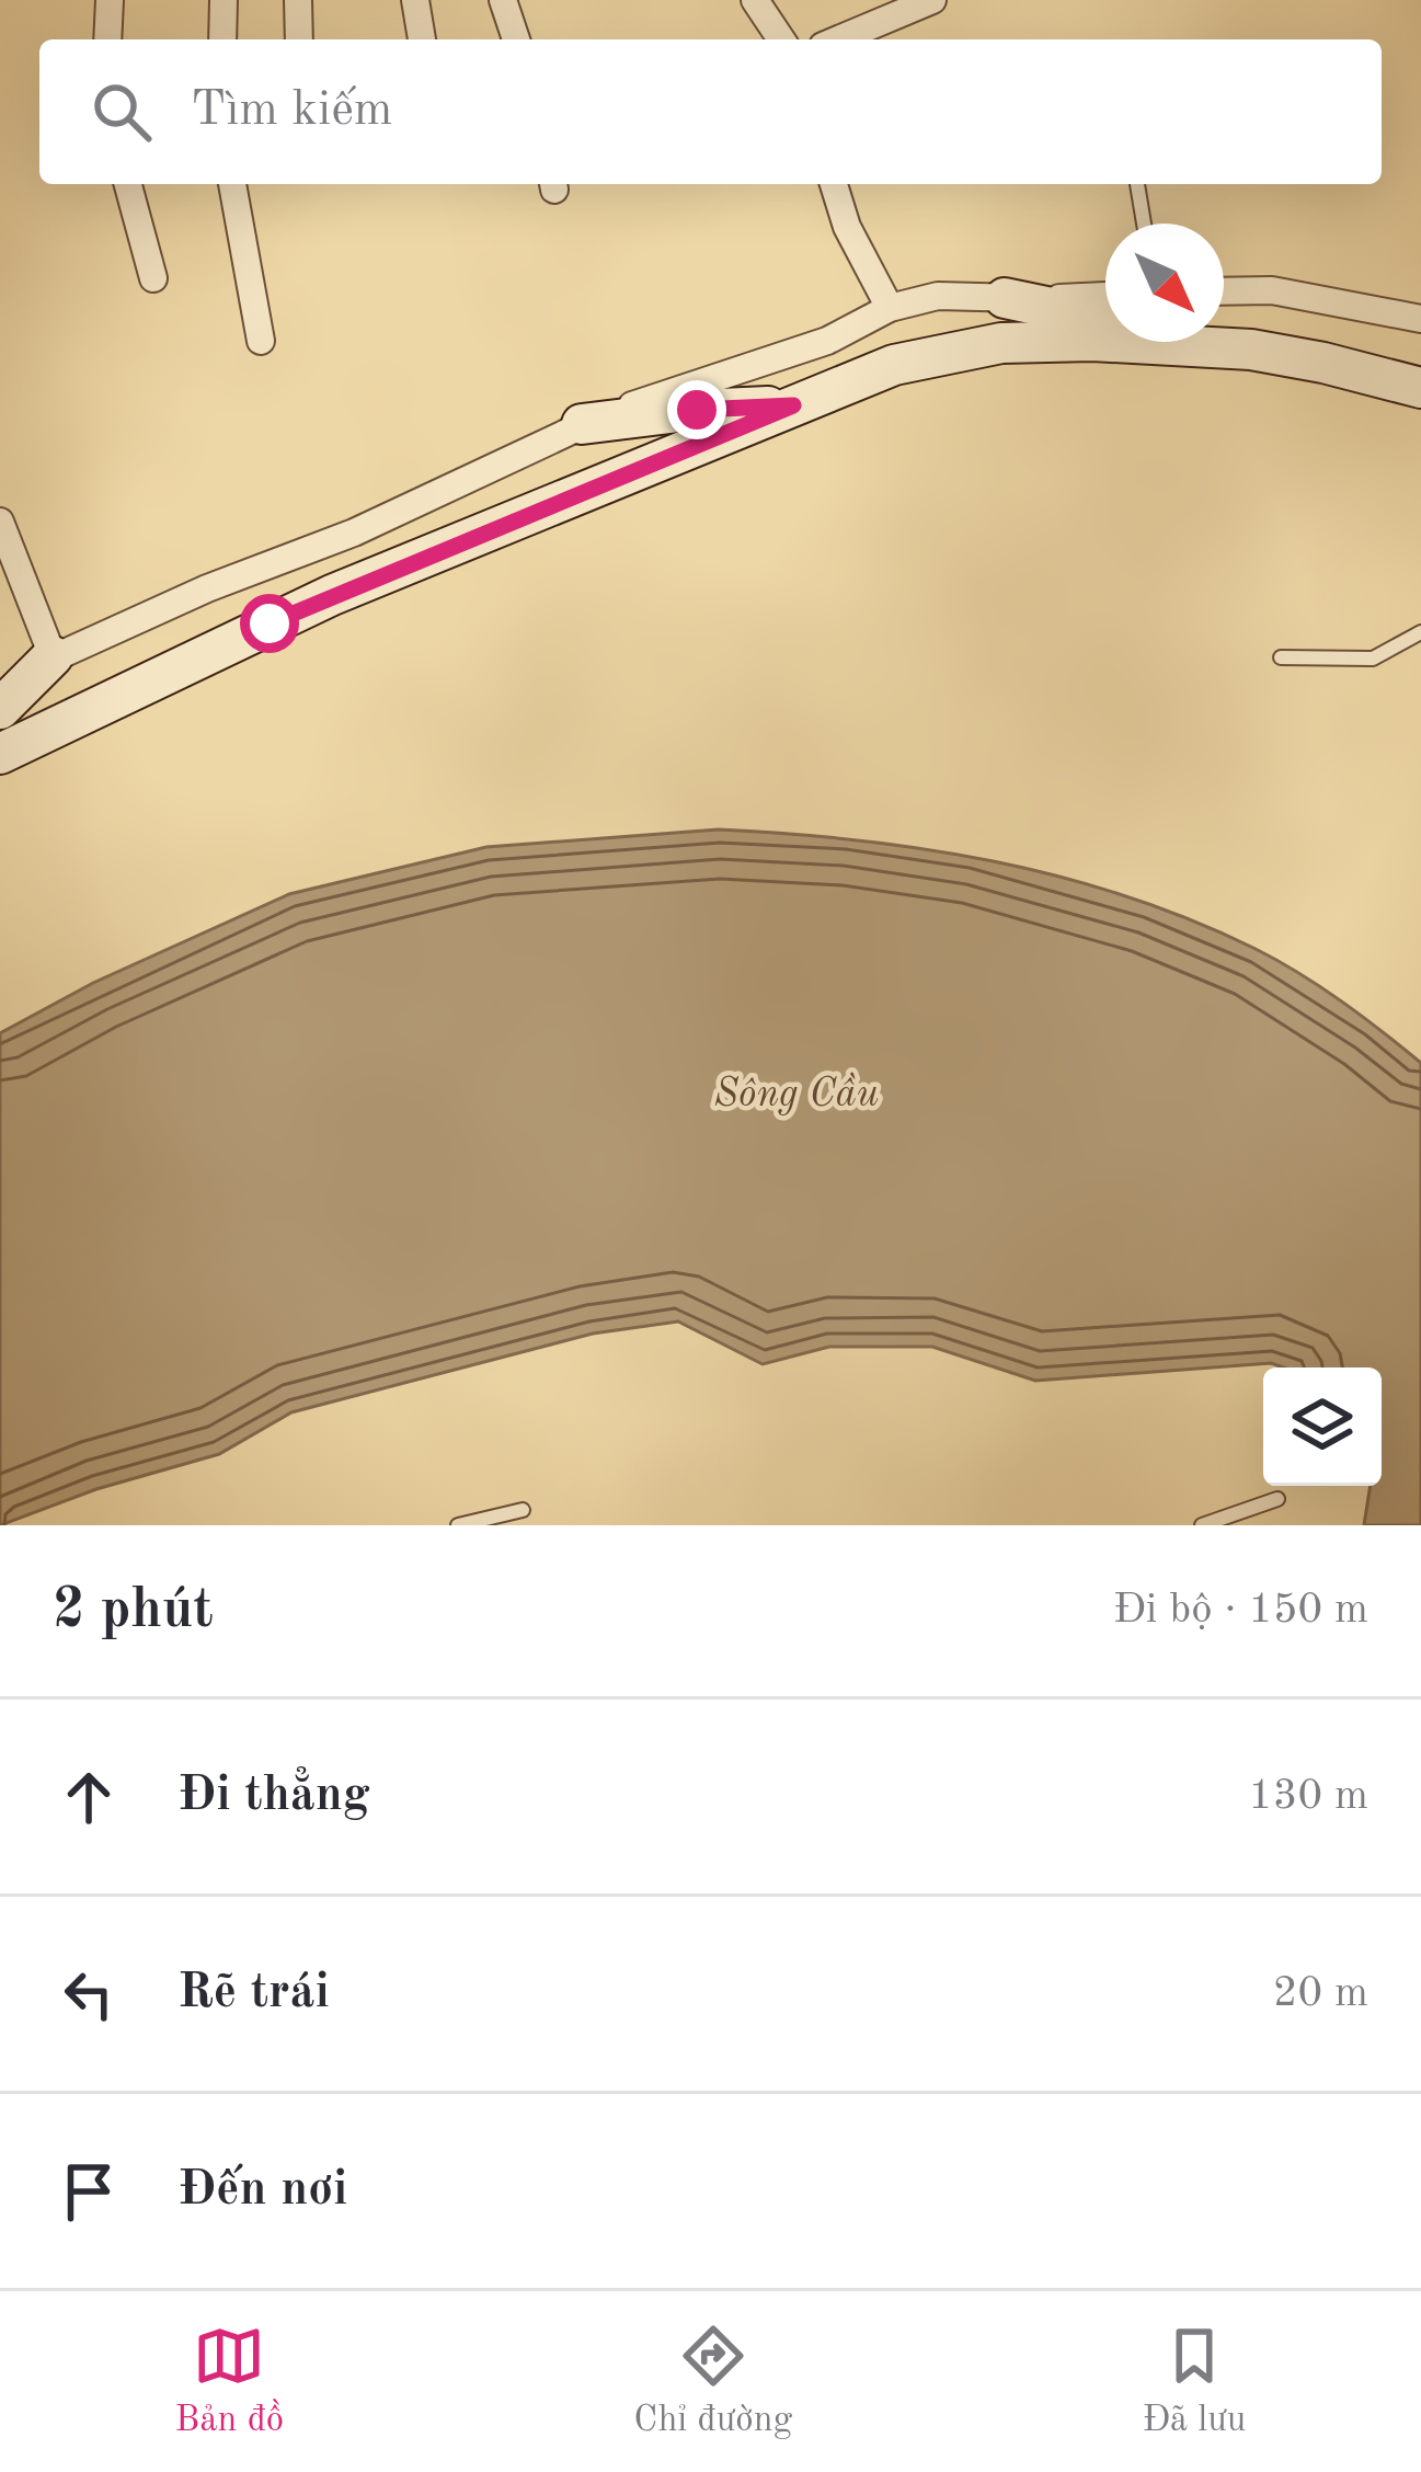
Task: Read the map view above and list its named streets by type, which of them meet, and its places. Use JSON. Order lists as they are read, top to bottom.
{
  "water": ["Sông Cầu"],
  "north": "bottom right",
  "page": {
    "search": "Tìm kiếm",
    "heading": ["2 phút", "Đi bộ · 150 m"],
    "list": [
      ["Đi thẳng", "130 m"],
      ["Rẽ trái", "20 m"],
      "Đến nơi"
    ],
    "nav": ["Bản đồ", "Chỉ đường", "Đã lưu"]
  }
}
